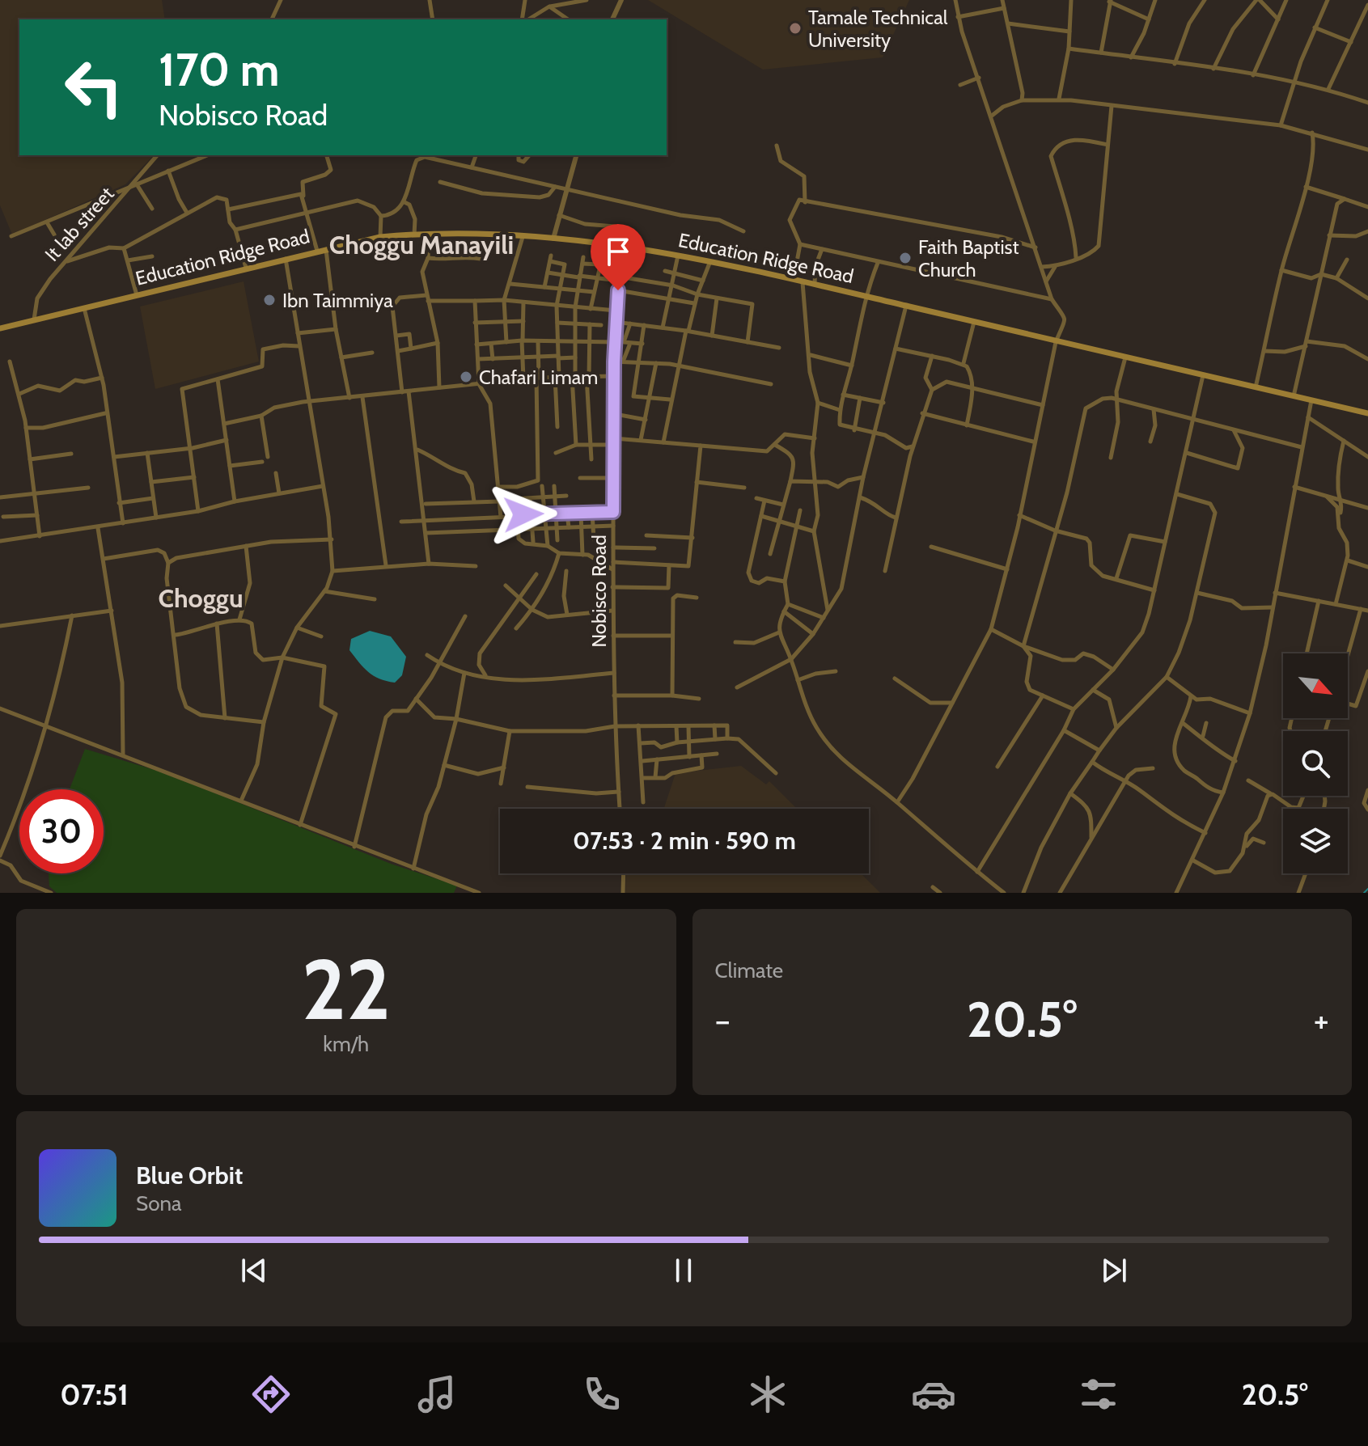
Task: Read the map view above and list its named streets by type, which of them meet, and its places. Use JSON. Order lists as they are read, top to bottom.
{
  "streets": {
    "main road": ["Education Ridge Road"],
    "street": ["It lab street", "Nobisco Road"]
  },
  "crossings": [
    ["It lab street", "Education Ridge Road"],
    ["Education Ridge Road", "Nobisco Road"]
  ],
  "districts": ["Choggu Manayili", "Choggu"],
  "places": [
    "Tamale Technical University",
    "Faith Baptist Church",
    "Ibn Taimmiya",
    "Chafari Limam"
  ],
  "north": "bottom right",
  "page": {
    "turn": ["170 m", "Nobisco Road"],
    "limit": "30",
    "trip": "07:53 · 2 min · 590 m",
    "tile": [
      ["22", "km/h"],
      "Climate"
    ],
    "heat": ["−", "20.5°", "+"],
    "song": ["Blue Orbit", "Sona"],
    "tabs": ["07:51", "20.5°"]
  }
}
